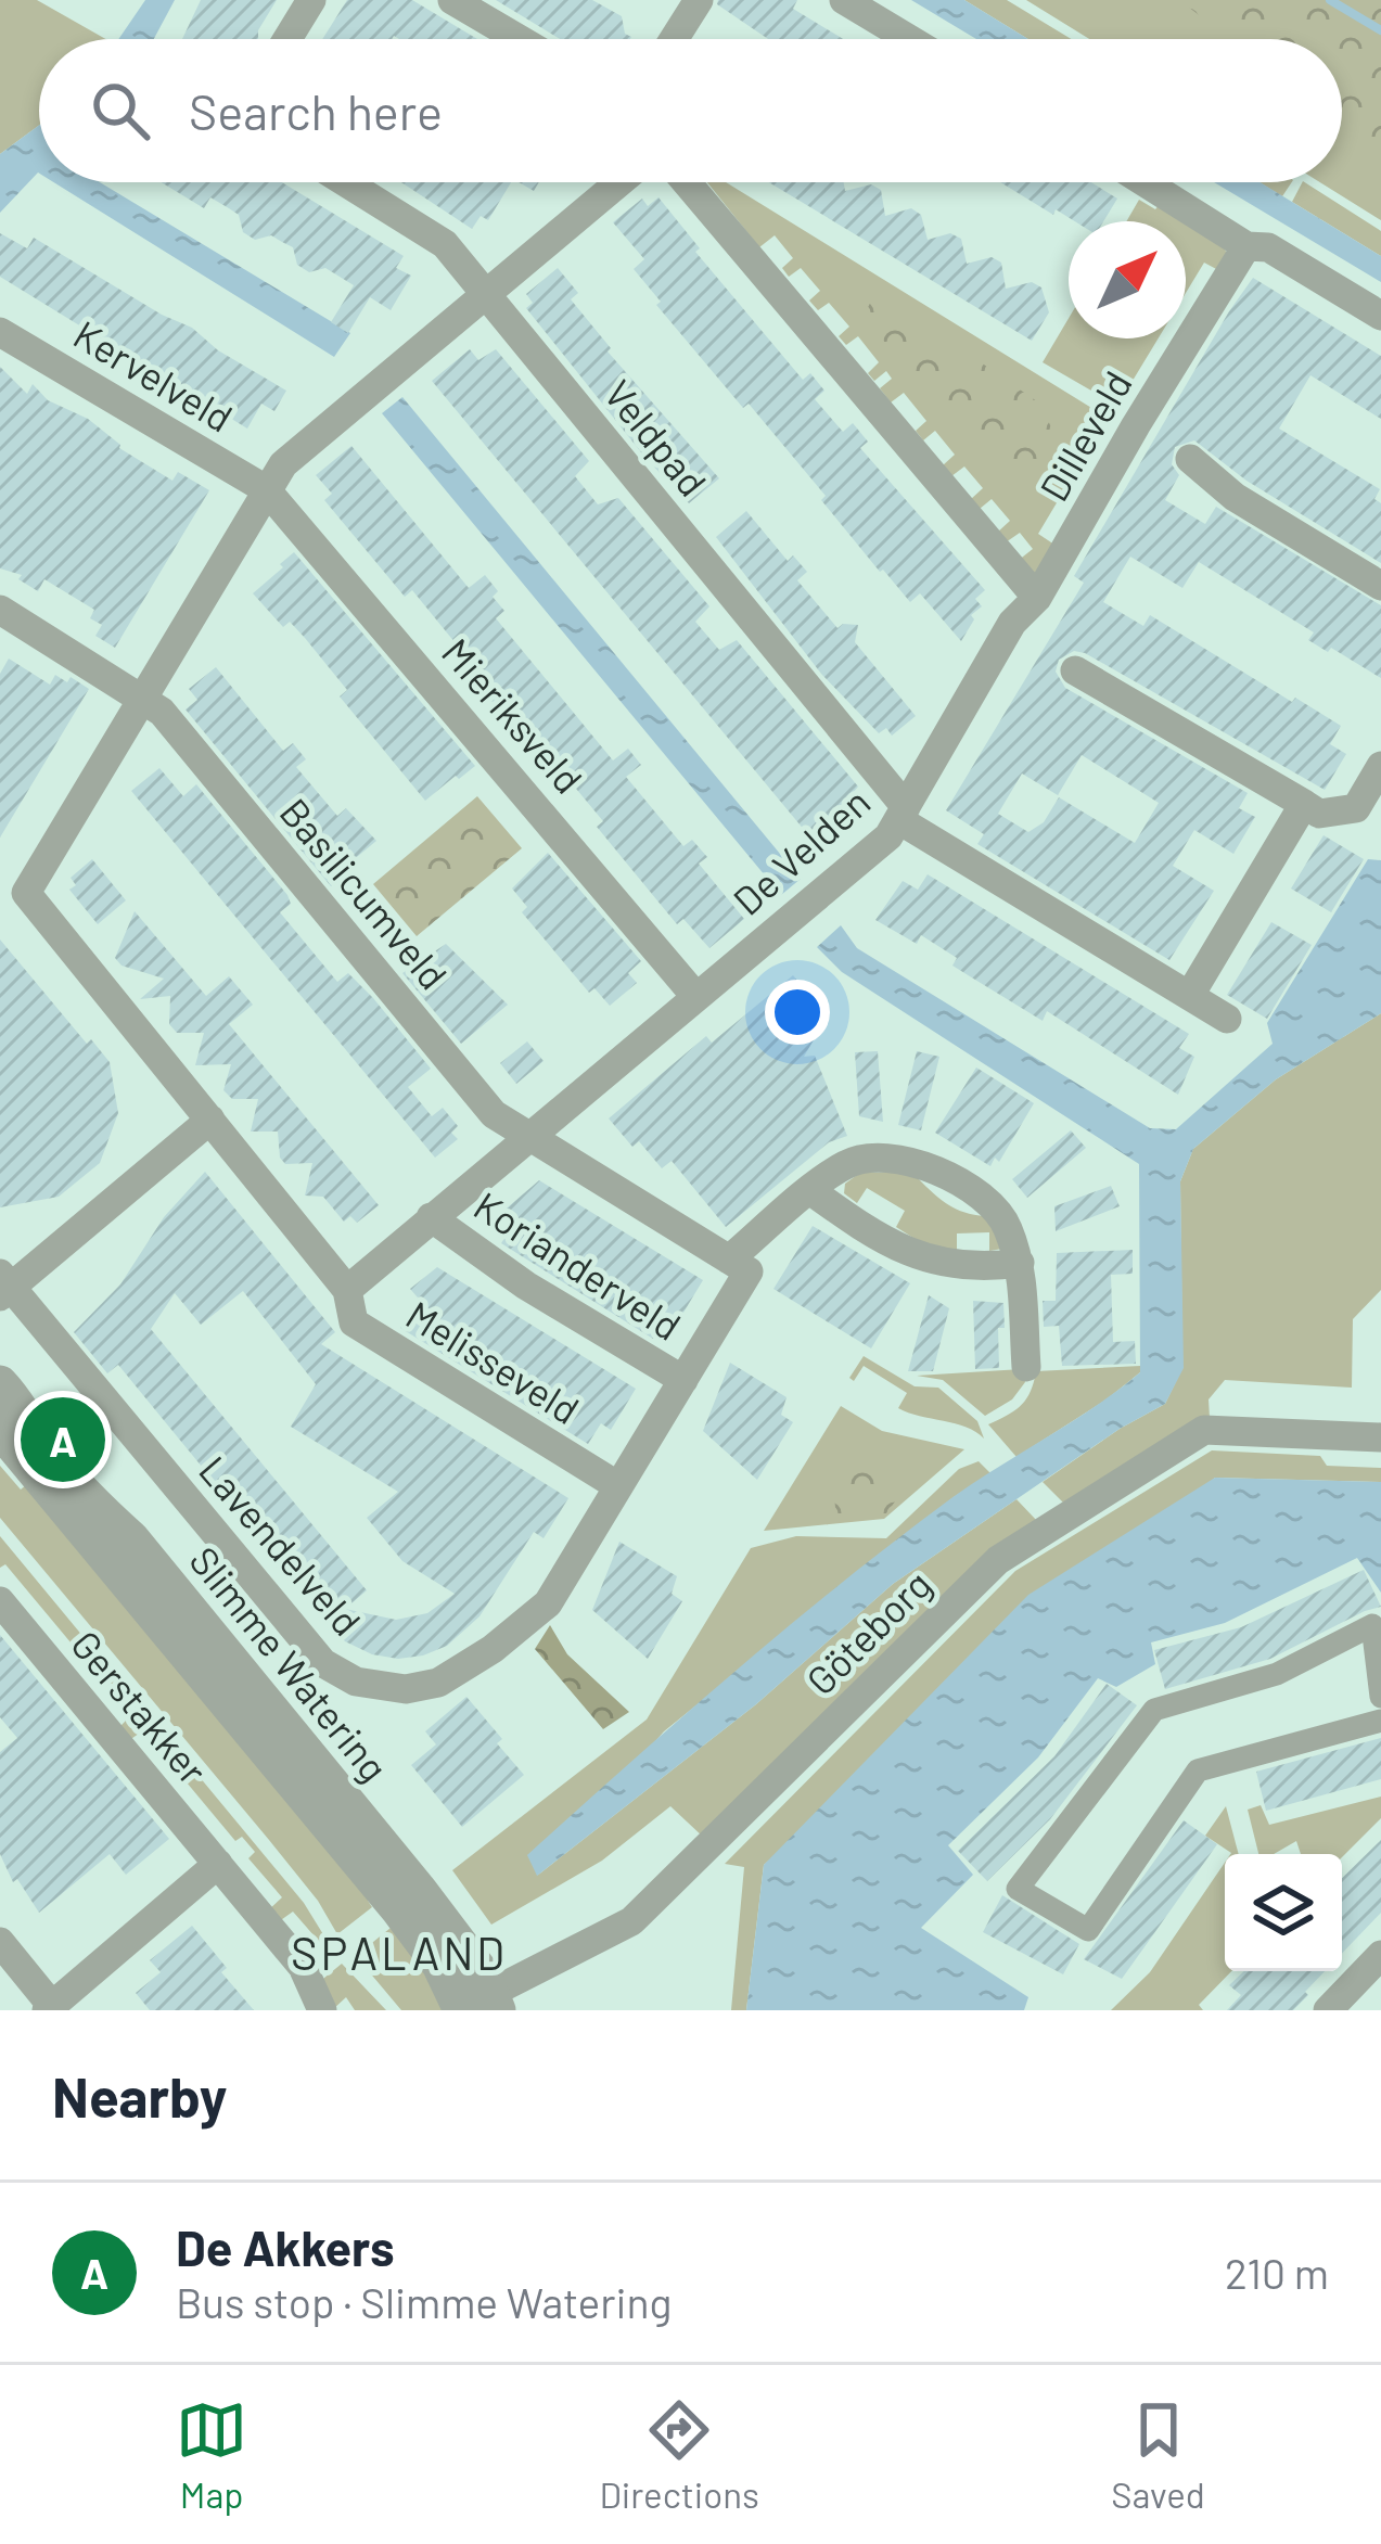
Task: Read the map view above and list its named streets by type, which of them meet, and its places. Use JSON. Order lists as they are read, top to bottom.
{
  "streets": {
    "street": [
      "Kervelveld",
      "Dilleveld",
      "Veldpad",
      "Mieriksveld",
      "De Velden",
      "Basilicumveld",
      "Korianderveld",
      "Melisseveld",
      "Lavendelveld",
      "Göteborg",
      "Slimme Watering",
      "Gerstakker"
    ]
  },
  "crossings": [
    ["Kervelveld", "Mieriksveld"],
    ["Dilleveld", "De Velden"],
    ["Veldpad", "De Velden"],
    ["Mieriksveld", "De Velden"],
    ["De Velden", "Basilicumveld"],
    ["De Velden", "Korianderveld"],
    ["De Velden", "Melisseveld"],
    ["Basilicumveld", "Lavendelveld"],
    ["Korianderveld", "Lavendelveld"],
    ["Melisseveld", "Lavendelveld"],
    ["Göteborg", "Slimme Watering"]
  ],
  "districts": ["SPALAND"],
  "north": "top right",
  "page": {
    "search": "Search here",
    "pins": "A",
    "heading": "Nearby",
    "list": [
      {
        "mark": "A",
        "name": "De Akkers",
        "note": "Bus stop · Slimme Watering",
        "value": "210 m"
      }
    ],
    "nav": ["Map", "Directions", "Saved"]
  }
}
